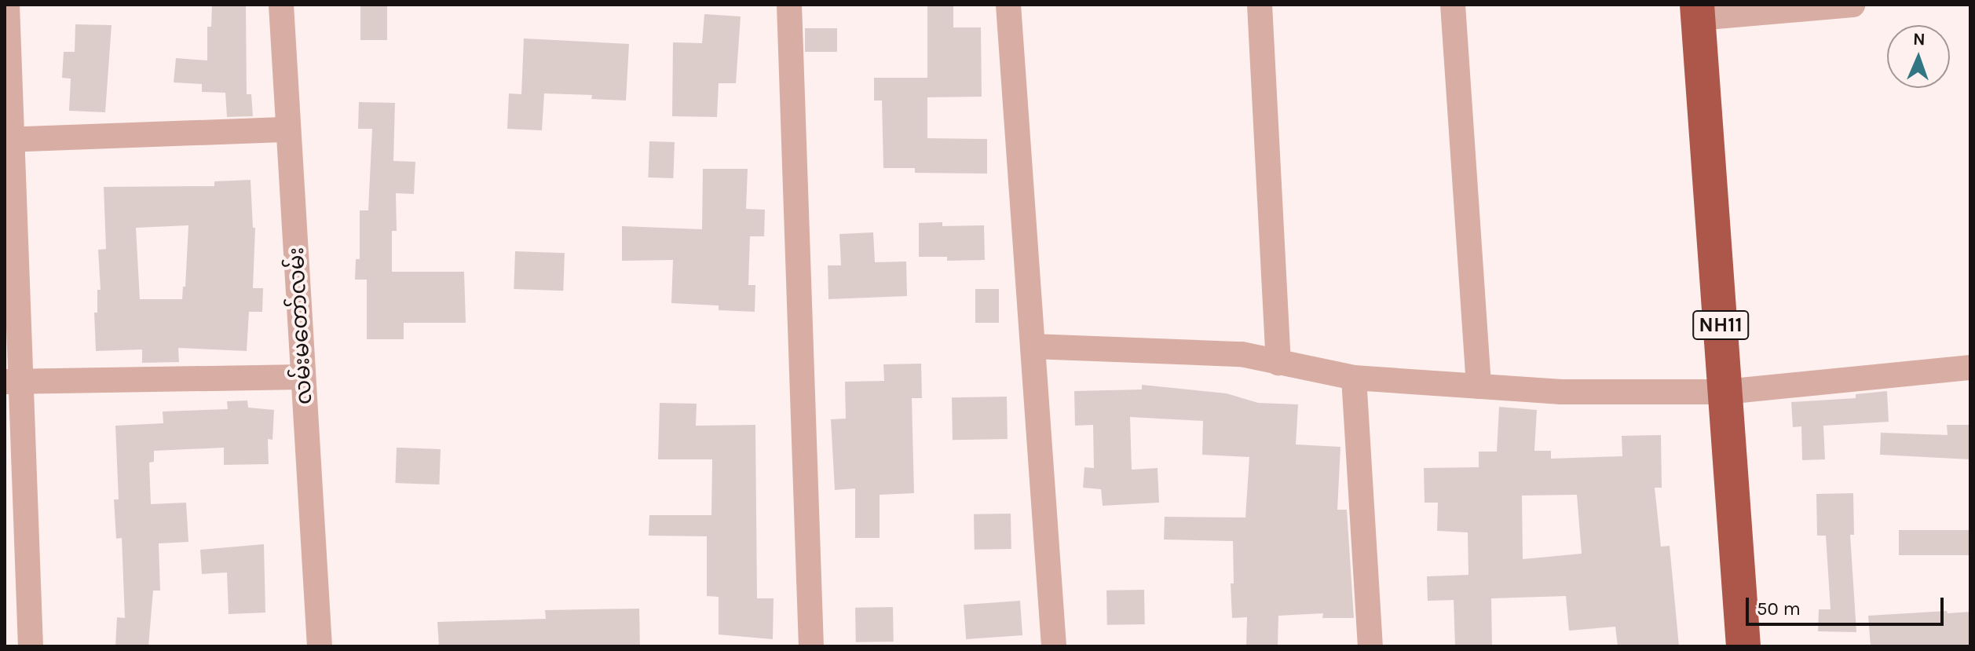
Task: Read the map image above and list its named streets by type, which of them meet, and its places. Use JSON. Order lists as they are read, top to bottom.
{
  "streets": {
    "highway": ["NH11"],
    "street": ["လမ်းမတော်လမ်း"]
  },
  "scale_bar": "50 m",
  "north": "top"
}
